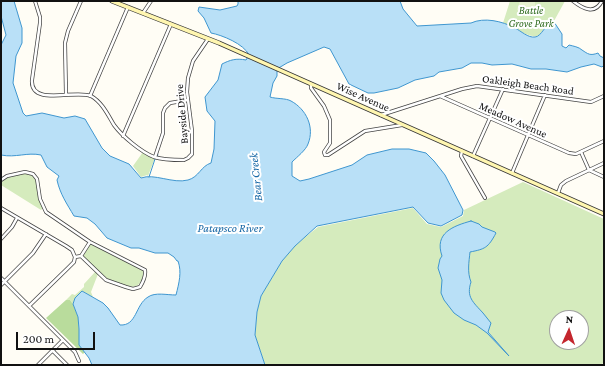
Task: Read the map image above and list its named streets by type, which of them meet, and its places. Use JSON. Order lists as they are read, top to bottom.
{
  "streets": {
    "main road": ["Wise Avenue"],
    "street": ["Oakleigh Beach Road", "Bayside Drive", "Meadow Avenue"]
  },
  "crossings": [
    ["Oakleigh Beach Road", "Wise Avenue"],
    ["Oakleigh Beach Road", "Meadow Avenue"],
    ["Wise Avenue", "Bayside Drive"]
  ],
  "water": ["Bear Creek", "Patapsco River"],
  "parks": ["Battle Grove Park"],
  "scale_bar": "200 m",
  "north": "top"
}
